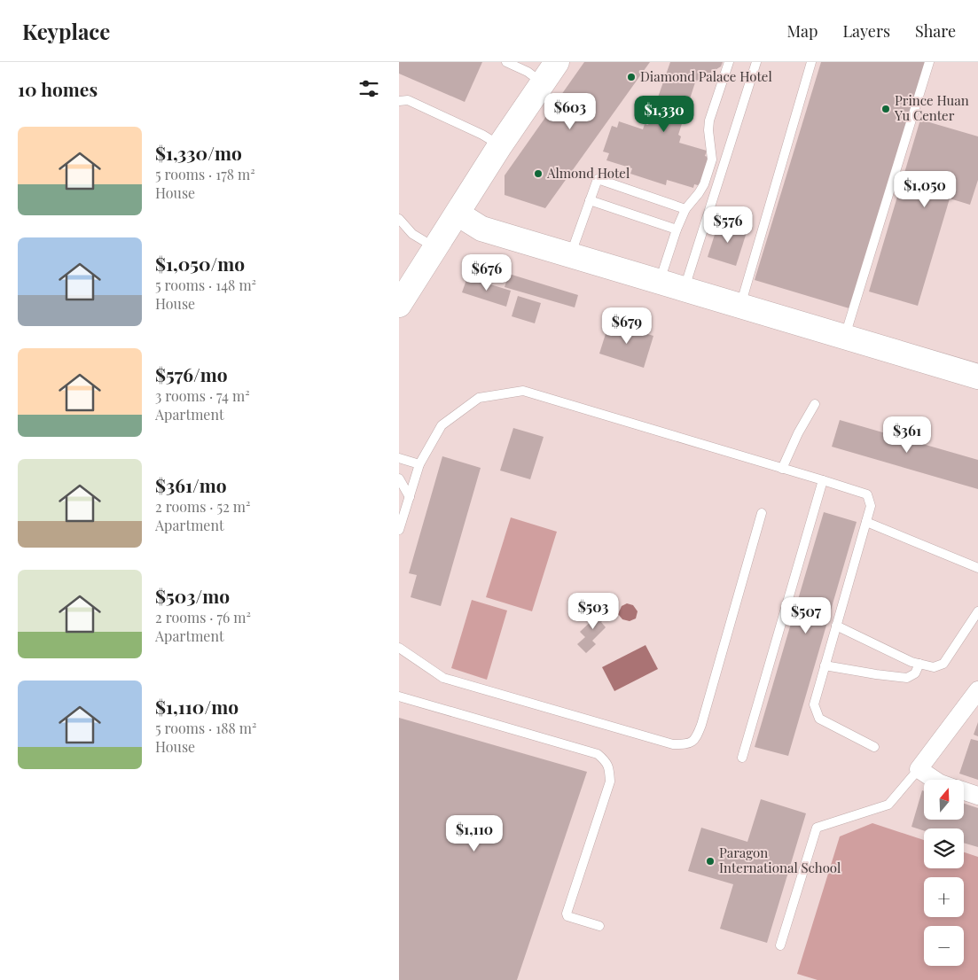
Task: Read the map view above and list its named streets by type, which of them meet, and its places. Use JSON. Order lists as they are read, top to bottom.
{
  "places": [
    "Diamond Palace Hotel",
    "Prince Huan Yu Center",
    "Almond Hotel",
    "Paragon International School"
  ],
  "north": "top",
  "page": {
    "header": "Keyplace",
    "nav": ["Map", "Layers", "Share"],
    "heading": "10 homes",
    "price": [
      "$603",
      "$1,330",
      "$1,050",
      "$576",
      "$676",
      "$679",
      "$361",
      "$503",
      "$507",
      "$1,110"
    ],
    "list": [
      {
        "name": "$1,330/mo",
        "note": "5 rooms · 178 m² · House"
      },
      {
        "name": "$1,050/mo",
        "note": "5 rooms · 148 m² · House"
      },
      {
        "name": "$576/mo",
        "note": "3 rooms · 74 m² · Apartment"
      },
      {
        "name": "$361/mo",
        "note": "2 rooms · 52 m² · Apartment"
      },
      {
        "name": "$503/mo",
        "note": "2 rooms · 76 m² · Apartment"
      },
      {
        "name": "$1,110/mo",
        "note": "5 rooms · 188 m² · House"
      }
    ],
    "map_buttons": ["+", "−"]
  }
}
